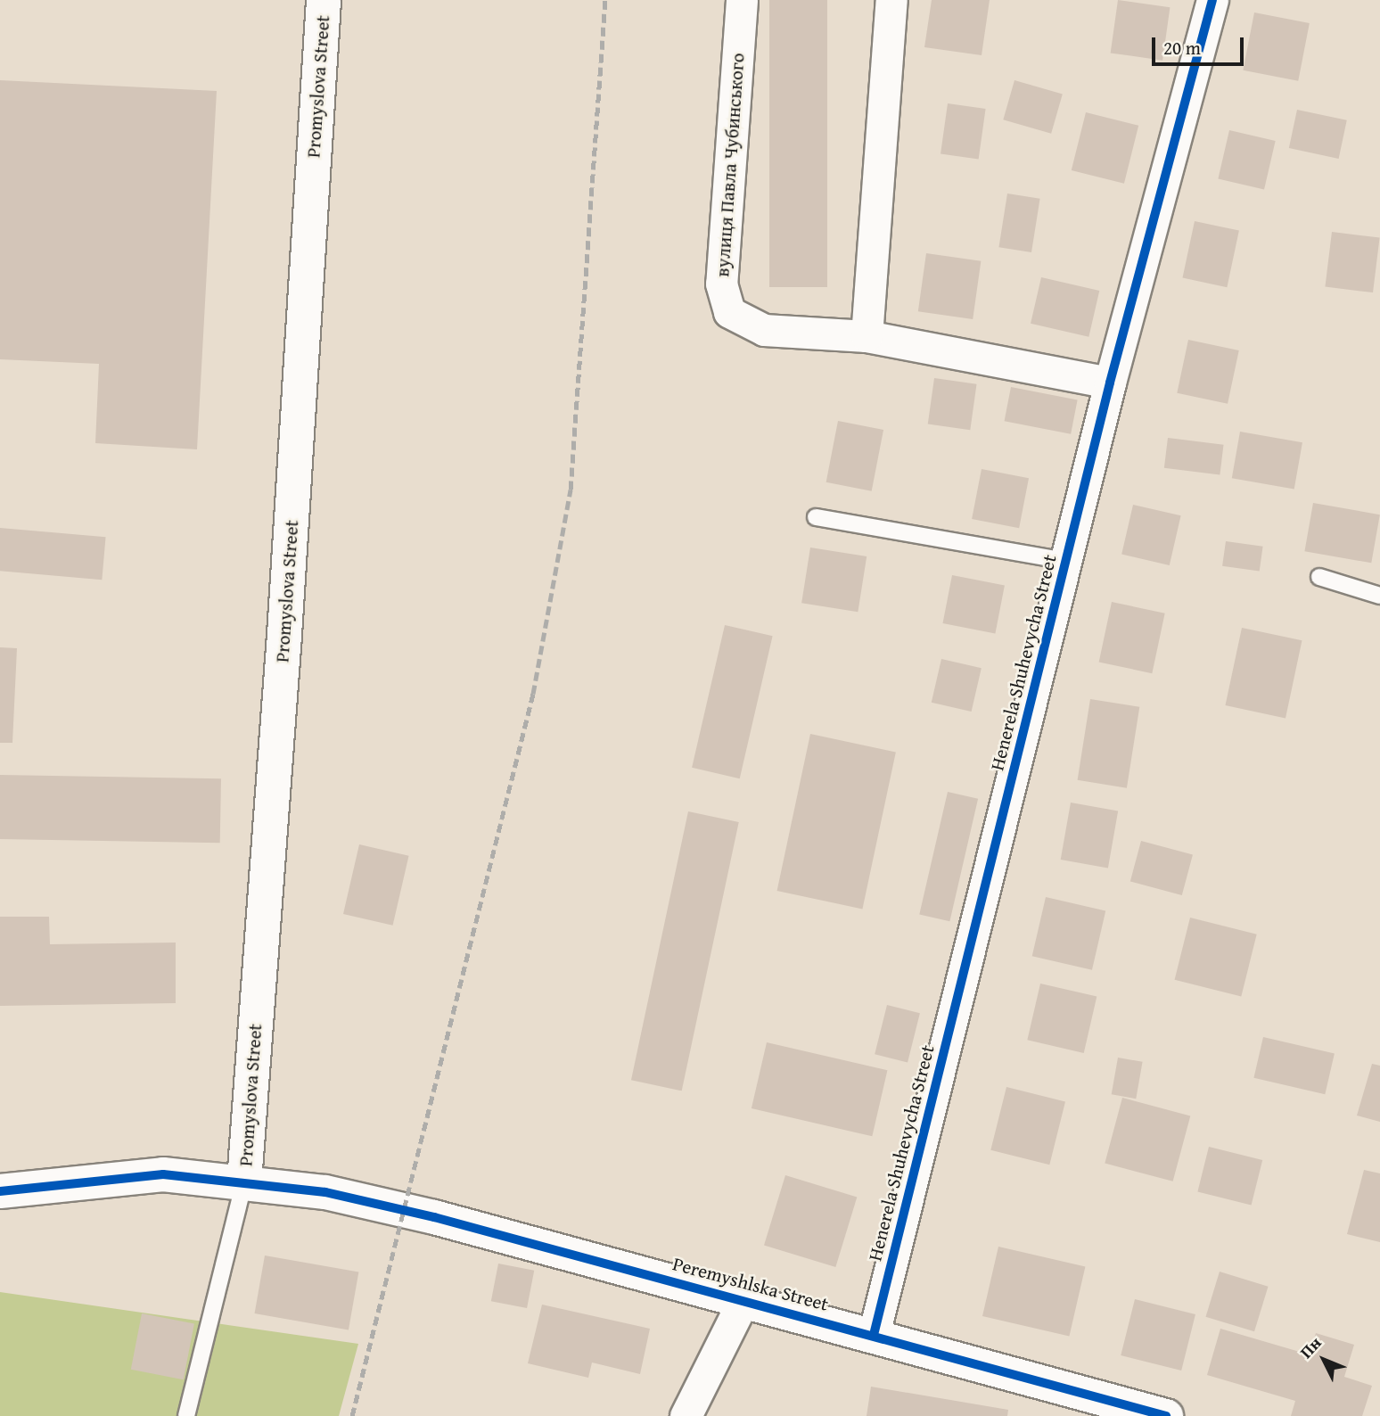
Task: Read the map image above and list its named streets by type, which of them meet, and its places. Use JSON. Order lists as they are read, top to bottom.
{
  "streets": {
    "main road": ["Promyslova Street", "Peremyshlska Street"],
    "street": ["вулиця Павла Чубинського", "Henerela Shuhevycha Street"]
  },
  "crossings": [
    ["Promyslova Street", "Peremyshlska Street"],
    ["вулиця Павла Чубинського", "Henerela Shuhevycha Street"],
    ["Henerela Shuhevycha Street", "Peremyshlska Street"]
  ],
  "scale_bar": "20 m",
  "north": "top left"
}
